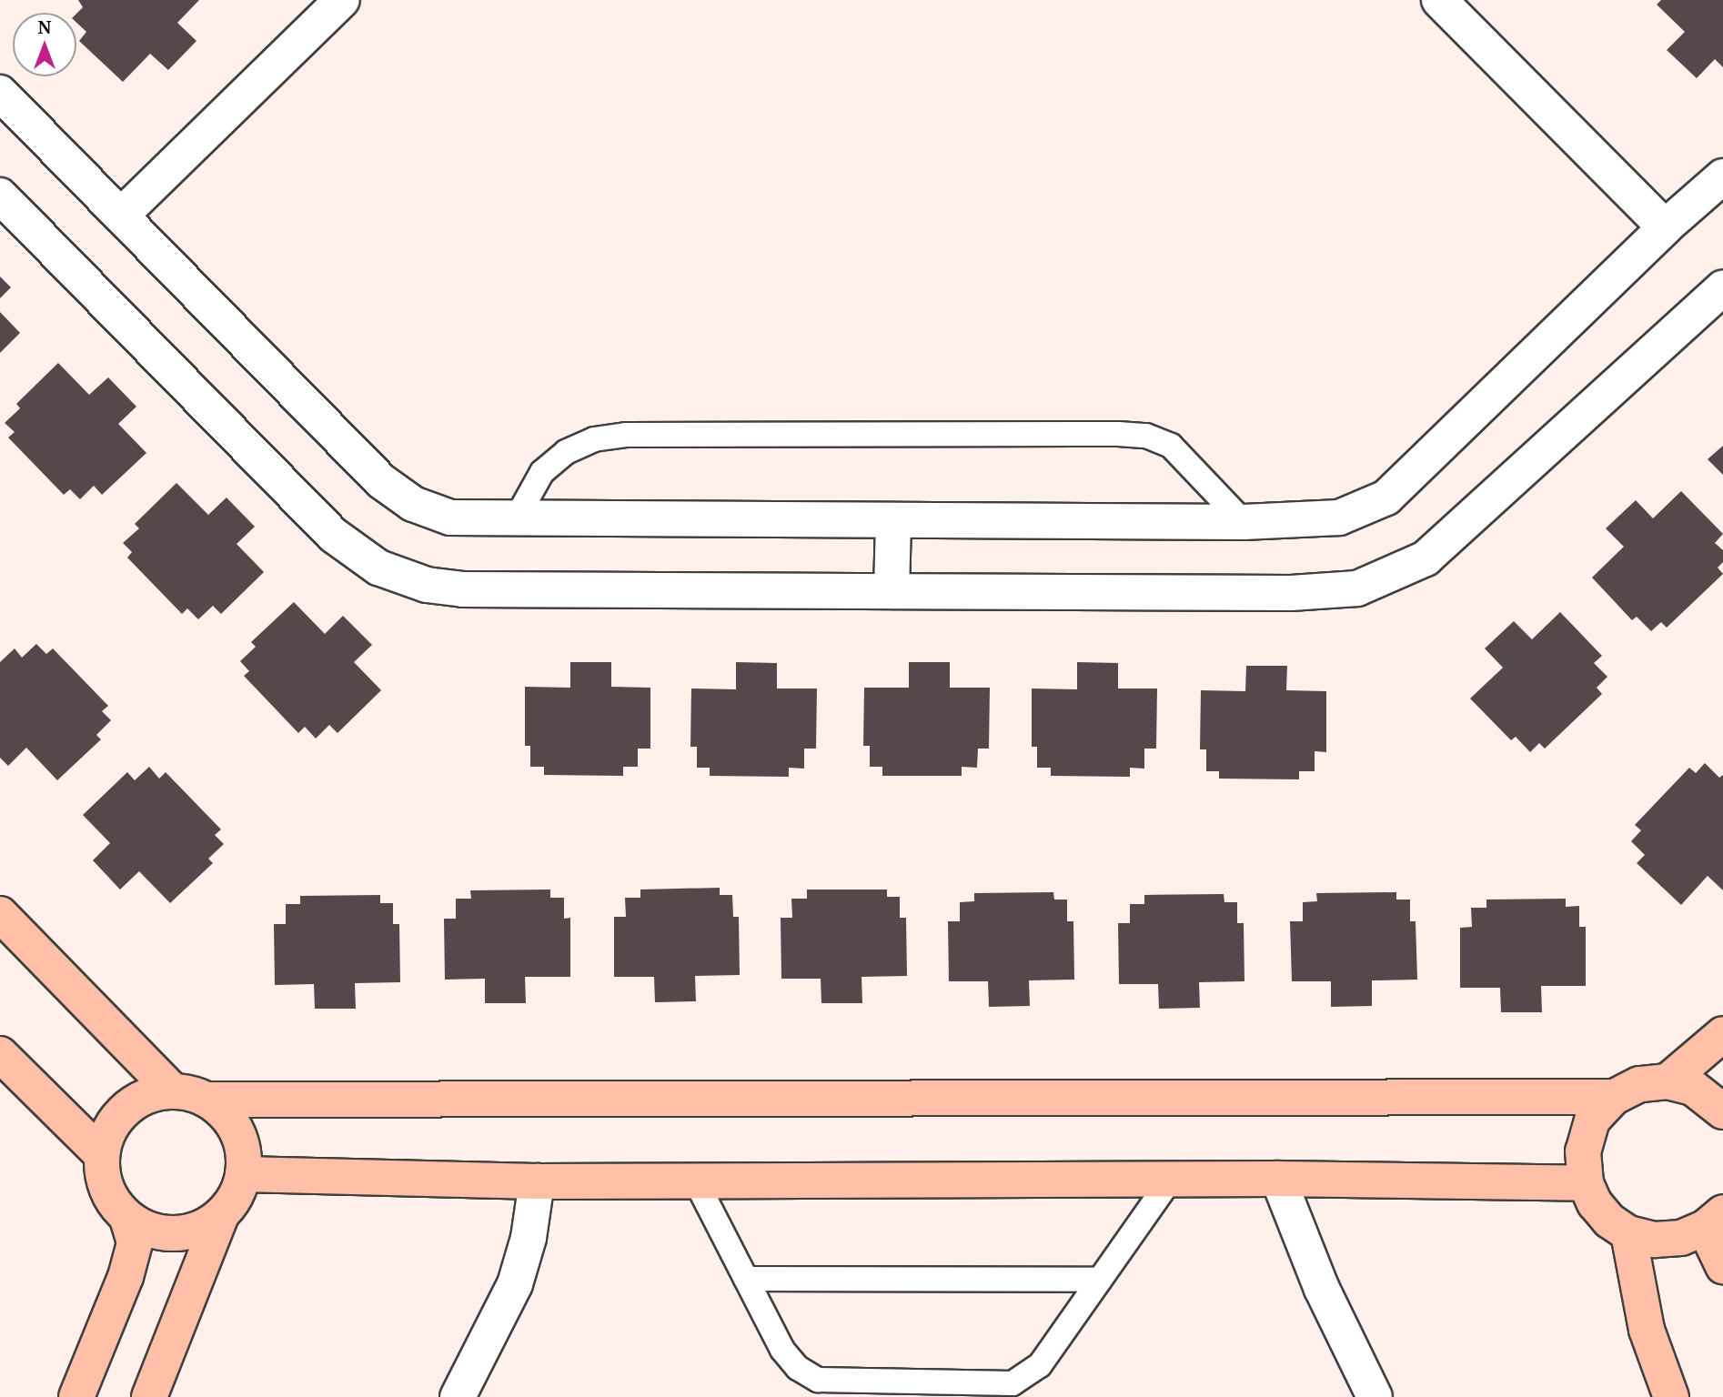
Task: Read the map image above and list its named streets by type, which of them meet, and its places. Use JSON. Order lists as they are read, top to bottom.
{
  "north": "top"
}
